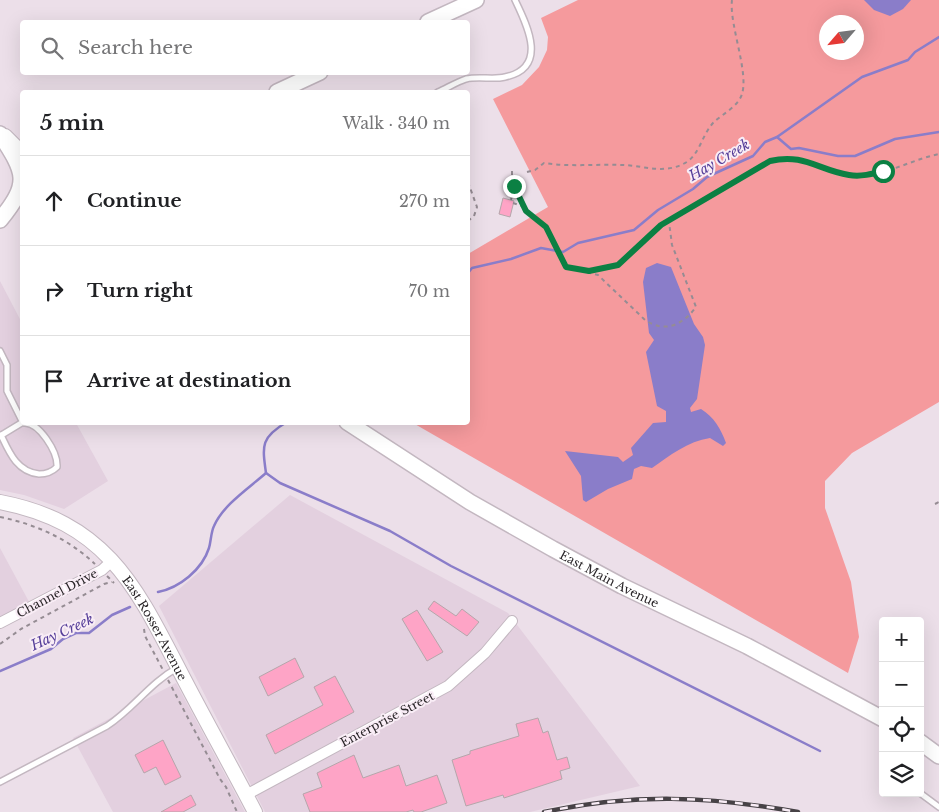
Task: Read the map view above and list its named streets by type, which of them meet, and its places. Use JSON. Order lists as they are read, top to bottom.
{
  "streets": {
    "main road": ["East Main Avenue"],
    "street": ["Channel Drive", "East Rosser Avenue", "Enterprise Street"]
  },
  "crossings": [
    ["Channel Drive", "East Rosser Avenue"],
    ["East Rosser Avenue", "Enterprise Street"]
  ],
  "water": ["Hay Creek"],
  "north": "bottom left",
  "page": {
    "search": "Search here",
    "heading": ["5 min", "Walk · 340 m"],
    "list": [
      ["Continue", "270 m"],
      ["Turn right", "70 m"],
      "Arrive at destination"
    ],
    "map_buttons": ["+", "−"]
  }
}
